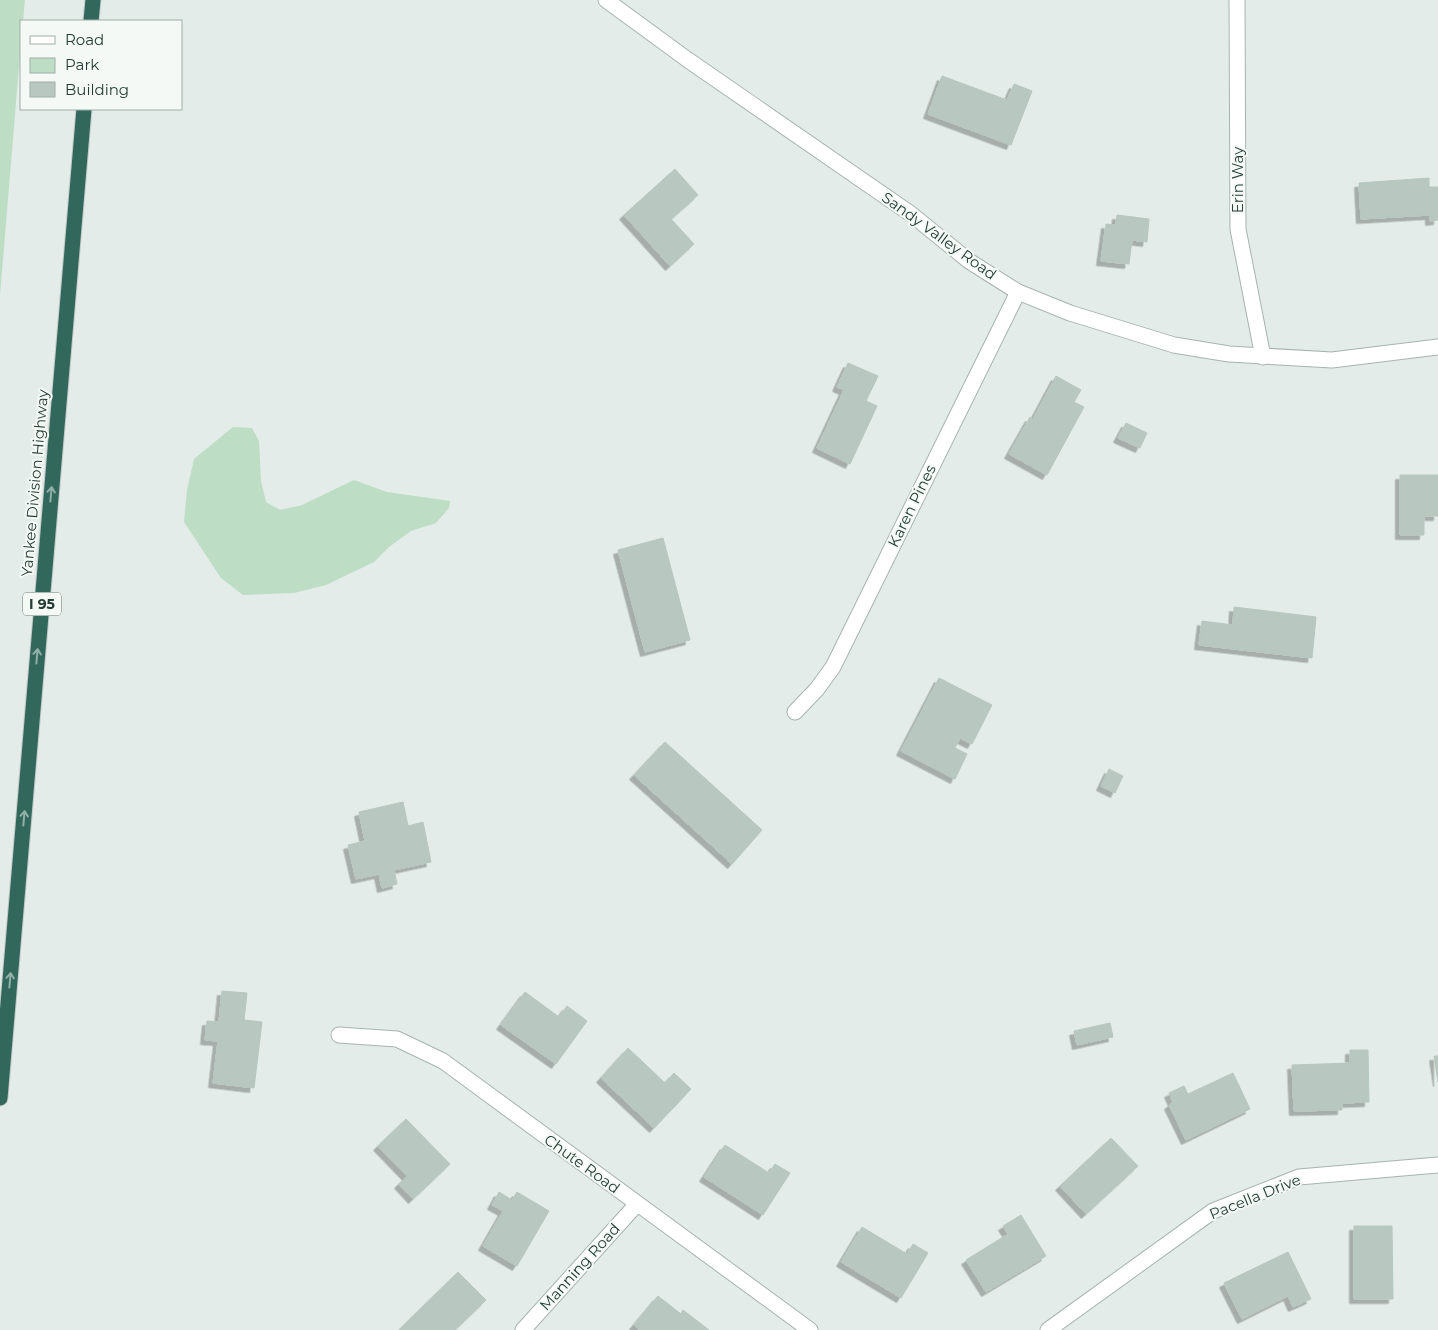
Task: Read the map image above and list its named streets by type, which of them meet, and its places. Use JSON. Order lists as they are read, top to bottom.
{
  "streets": {
    "highway": ["Yankee Division Highway", "I 95"],
    "street": [
      "Erin Way",
      "Sandy Valley Road",
      "Karen Pines",
      "Chute Road",
      "Pacella Drive",
      "Manning Road"
    ]
  },
  "crossings": [
    ["Erin Way", "Sandy Valley Road"],
    ["Sandy Valley Road", "Karen Pines"],
    ["Chute Road", "Manning Road"]
  ],
  "one_way": ["Yankee Division Highway"],
  "legend": ["Road", "Park", "Building"]
}
